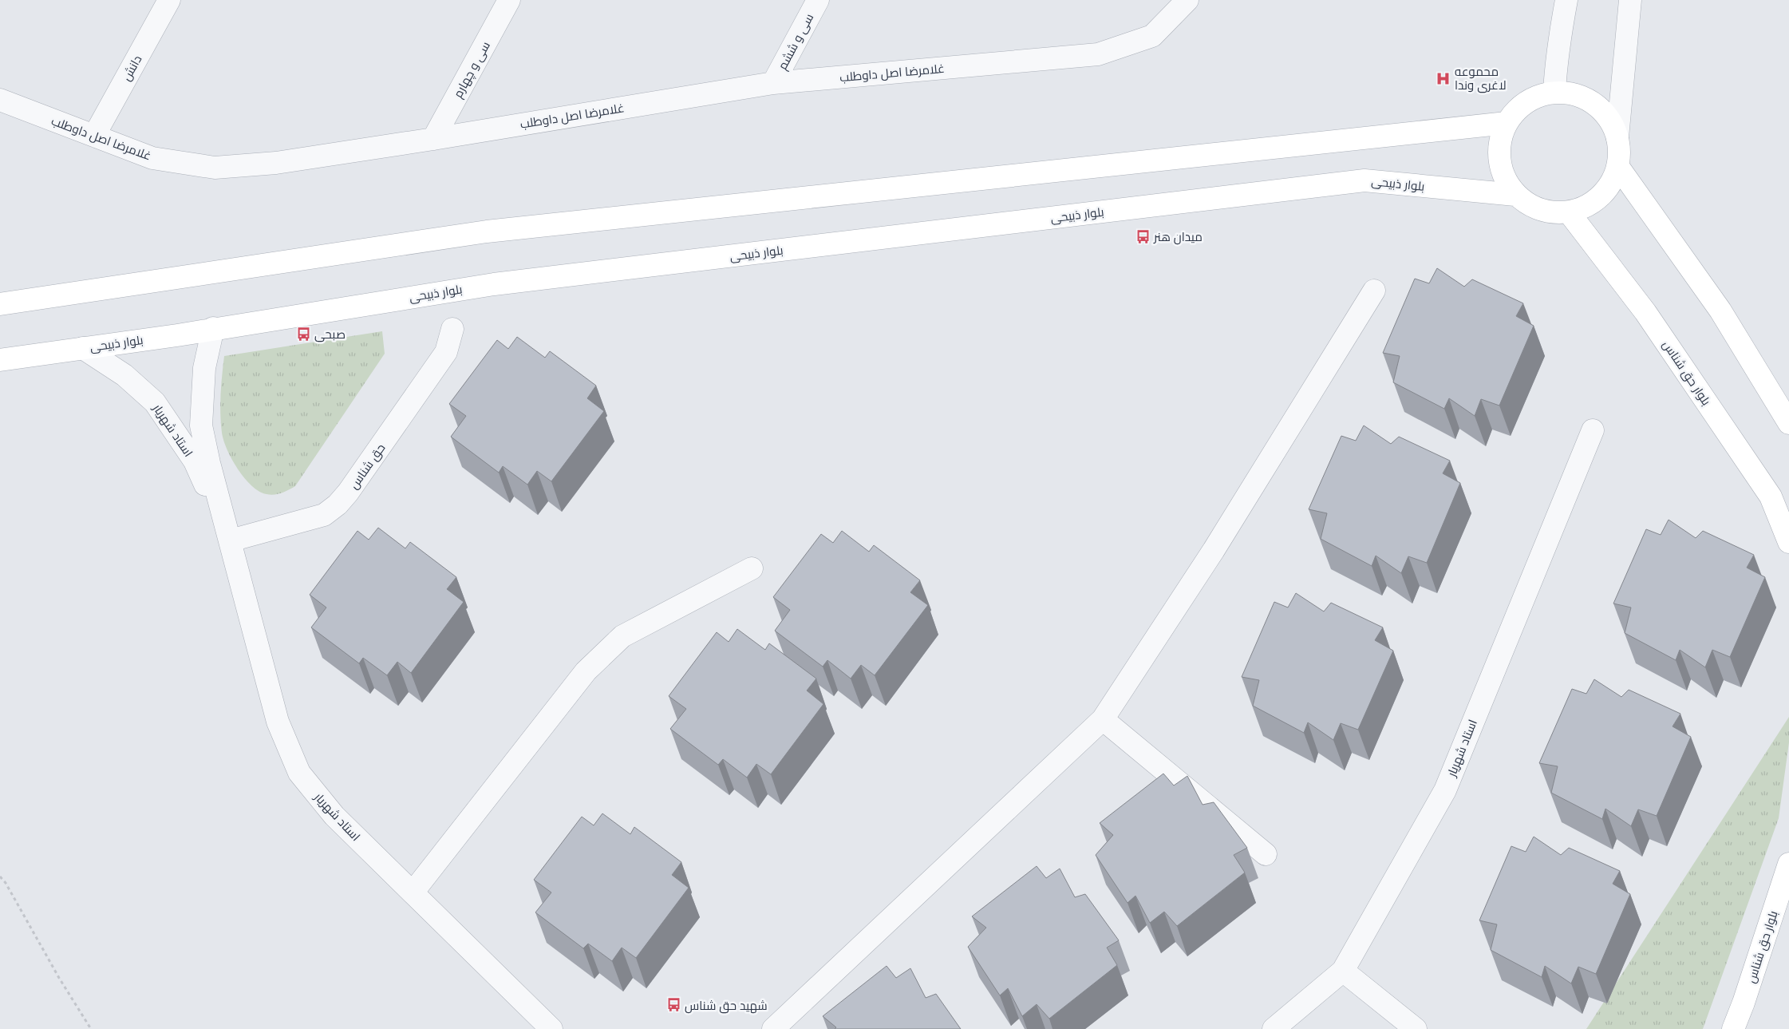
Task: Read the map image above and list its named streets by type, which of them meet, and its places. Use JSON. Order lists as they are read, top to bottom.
{
  "streets": {
    "main road": ["بلوار ذبیحی", "بلوار حق شناس"],
    "street": [
      "سی و ششم",
      "دانش",
      "سی و چهارم",
      "غلامرضا اصل داوطلب",
      "استاد شهریار",
      "حق شناس"
    ]
  },
  "crossings": [
    ["سی و ششم", "غلامرضا اصل داوطلب"],
    ["دانش", "غلامرضا اصل داوطلب"],
    ["سی و چهارم", "غلامرضا اصل داوطلب"],
    ["بلوار ذبیحی", "بلوار حق شناس"],
    ["بلوار ذبیحی", "استاد شهریار"],
    ["استاد شهریار", "حق شناس"]
  ],
  "places": {
    "hospital": ["محموعه لاغری وندا"],
    "bus stop": ["میدان هنر", "صبحی", "شهید حق شناس"]
  }
}
